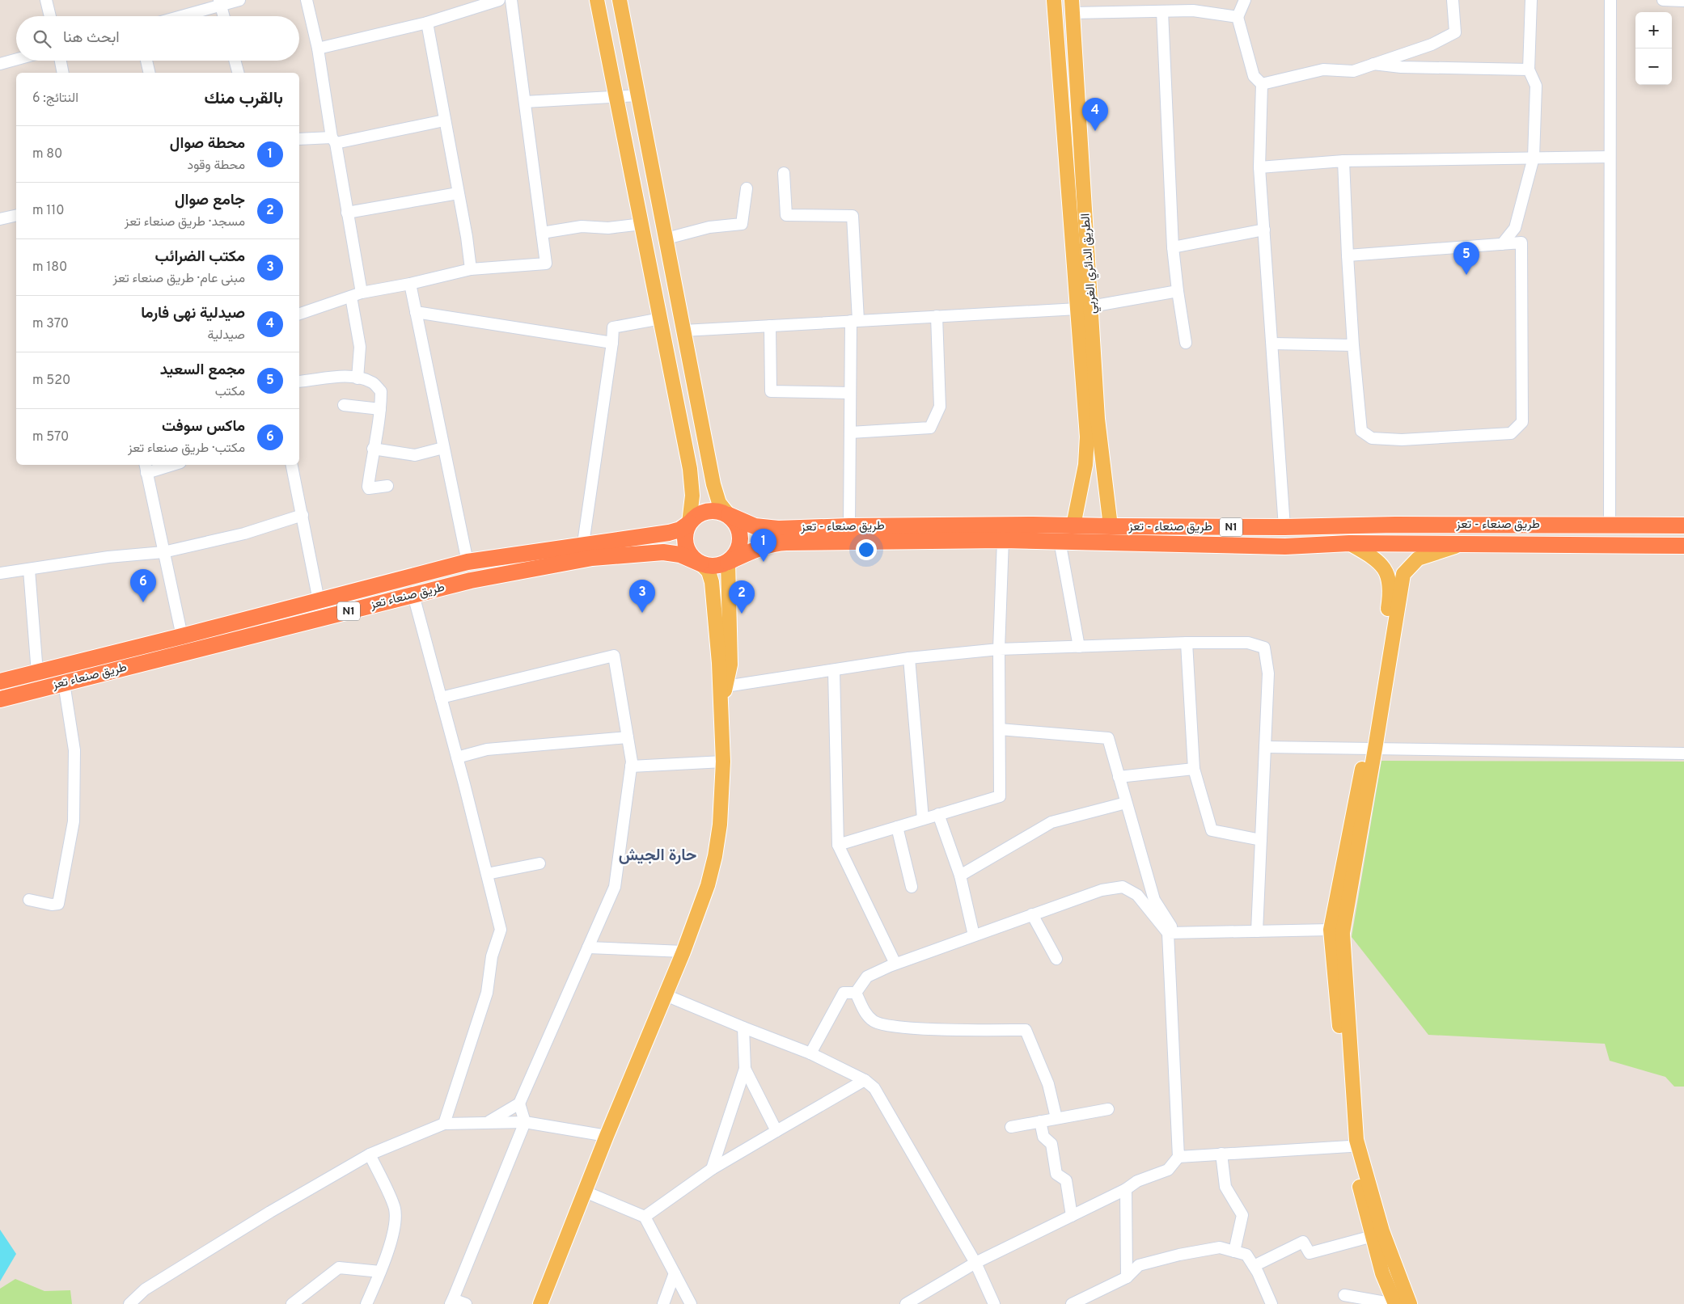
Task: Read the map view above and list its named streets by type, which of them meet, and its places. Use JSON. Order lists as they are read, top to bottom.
{
  "streets": {
    "highway": ["طريق صنعاء - تعز", "N1", "طريق صنعاء تعز"],
    "main road": ["الطريق الدائري الغربي"]
  },
  "crossings": [
    ["الطريق الدائري الغربي", "طريق صنعاء - تعز"]
  ],
  "districts": ["حارة الجيش"],
  "page": {
    "map_buttons": ["+", "−"],
    "search": "ابحث هنا",
    "heading": ["بالقرب منك", "النتائج: 6"],
    "pins": [
      "4",
      "5",
      "1",
      "6",
      "3",
      "2"
    ],
    "list": [
      {
        "mark": "1",
        "name": "محطة صوال",
        "note": "محطة وقود",
        "value": "80 m"
      },
      {
        "mark": "2",
        "name": "جامع صوال",
        "note": "مسجد · طريق صنعاء تعز",
        "value": "110 m"
      },
      {
        "mark": "3",
        "name": "مكتب الضرائب",
        "note": "مبنى عام · طريق صنعاء تعز",
        "value": "180 m"
      },
      {
        "mark": "4",
        "name": "صيدلية نهى فارما",
        "note": "صيدلية",
        "value": "370 m"
      },
      {
        "mark": "5",
        "name": "مجمع السعيد",
        "note": "مكتب",
        "value": "520 m"
      },
      {
        "mark": "6",
        "name": "ماكس سوفت",
        "note": "مكتب · طريق صنعاء تعز",
        "value": "570 m"
      }
    ]
  }
}
